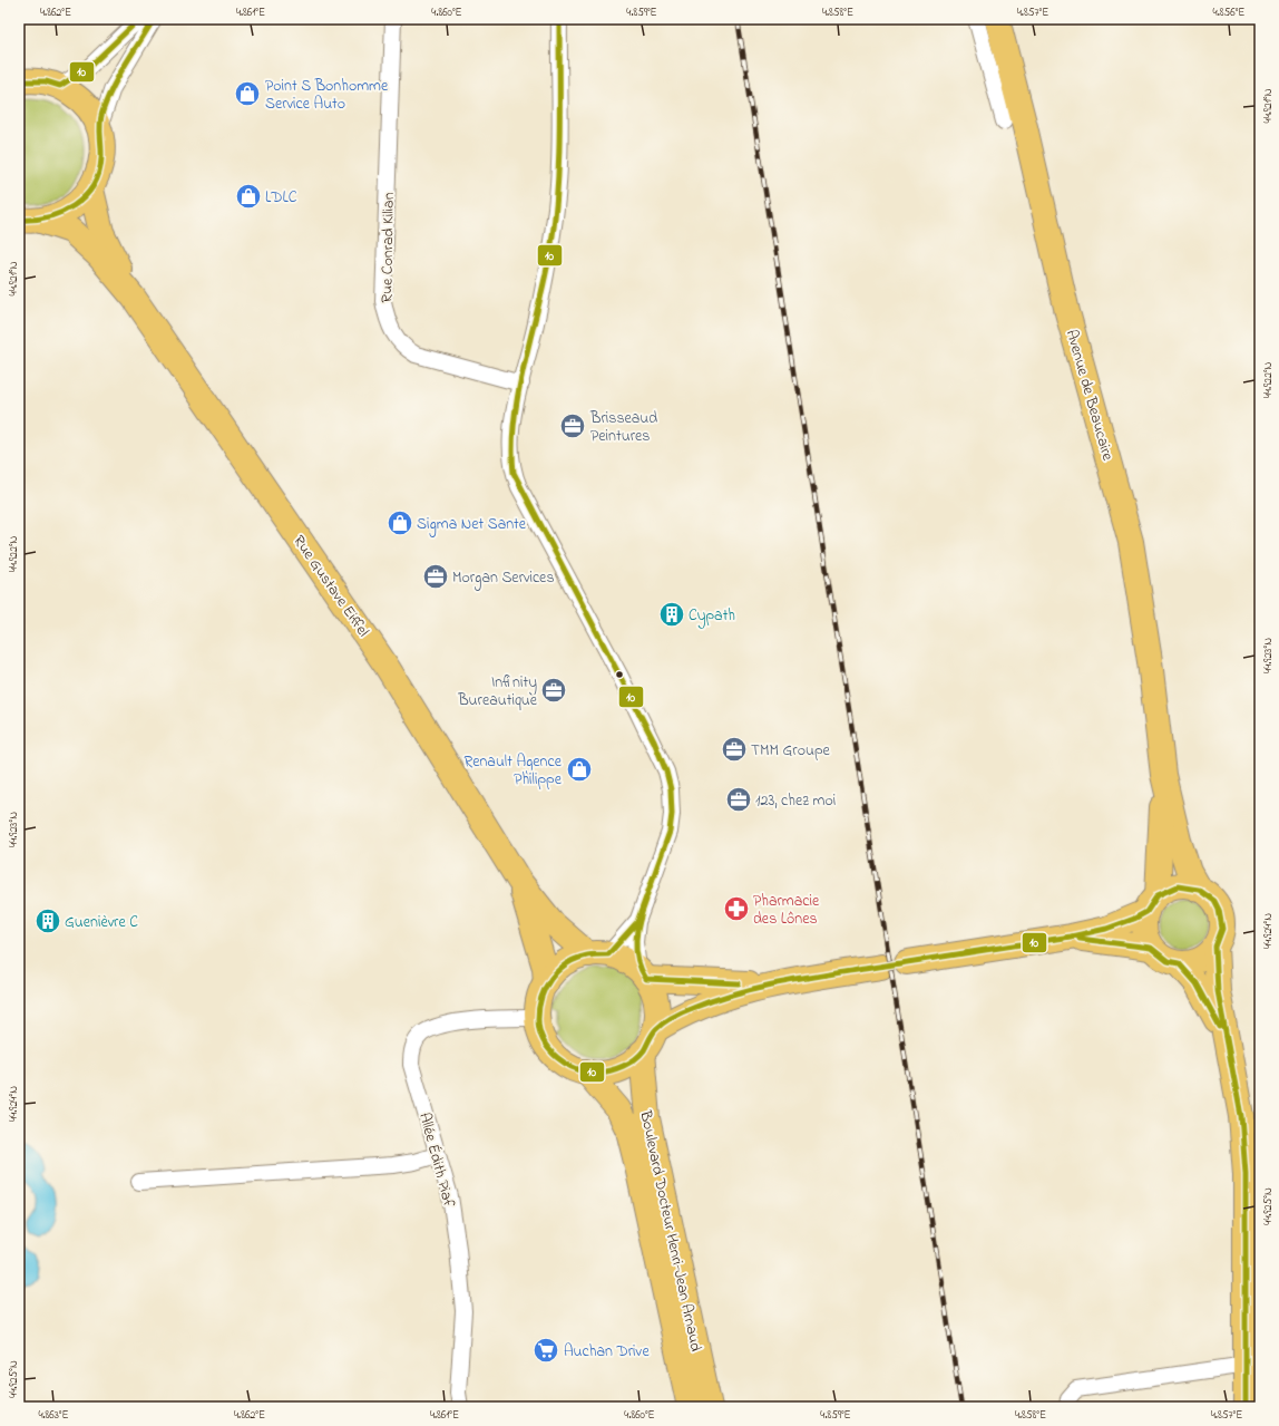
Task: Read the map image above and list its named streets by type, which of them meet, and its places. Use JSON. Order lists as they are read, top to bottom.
{
  "streets": {
    "main road": ["Avenue de Beaucaire", "Rue Gustave Eiffel", "Boulevard Docteur Henri-Jean Arnaud"],
    "street": ["Rue Conrad Kilian", "Allée Édith Piaf"]
  },
  "crossings": [
    ["Rue Gustave Eiffel", "Allée Édith Piaf"],
    ["Rue Gustave Eiffel", "Boulevard Docteur Henri-Jean Arnaud"],
    ["Allée Édith Piaf", "Boulevard Docteur Henri-Jean Arnaud"]
  ],
  "places": {
    "shop": [
      "Point S Bonhomme Service Auto",
      "LDLC",
      "Sigma Net Sante",
      "Renault Agence Philippe"
    ],
    "office": [
      "Brisseaud Peintures",
      "Morgan Services",
      "Infinity Bureautique",
      "TMM Groupe",
      "123, chez moi"
    ],
    "building": ["Cypath", "Guenièvre C"],
    "pharmacy": ["Pharmacie des Lônes"],
    "supermarket": ["Auchan Drive"]
  },
  "lines": ["transit line 10"],
  "coordinates": [
    "4.862°E",
    "4.861°E",
    "4.860°E",
    "4.859°E",
    "4.858°E",
    "4.857°E",
    "4.856°E",
    "44.921°N",
    "44.922°N",
    "44.923°N",
    "44.924°N",
    "44.925°N",
    "4.863°E"
  ]
}
